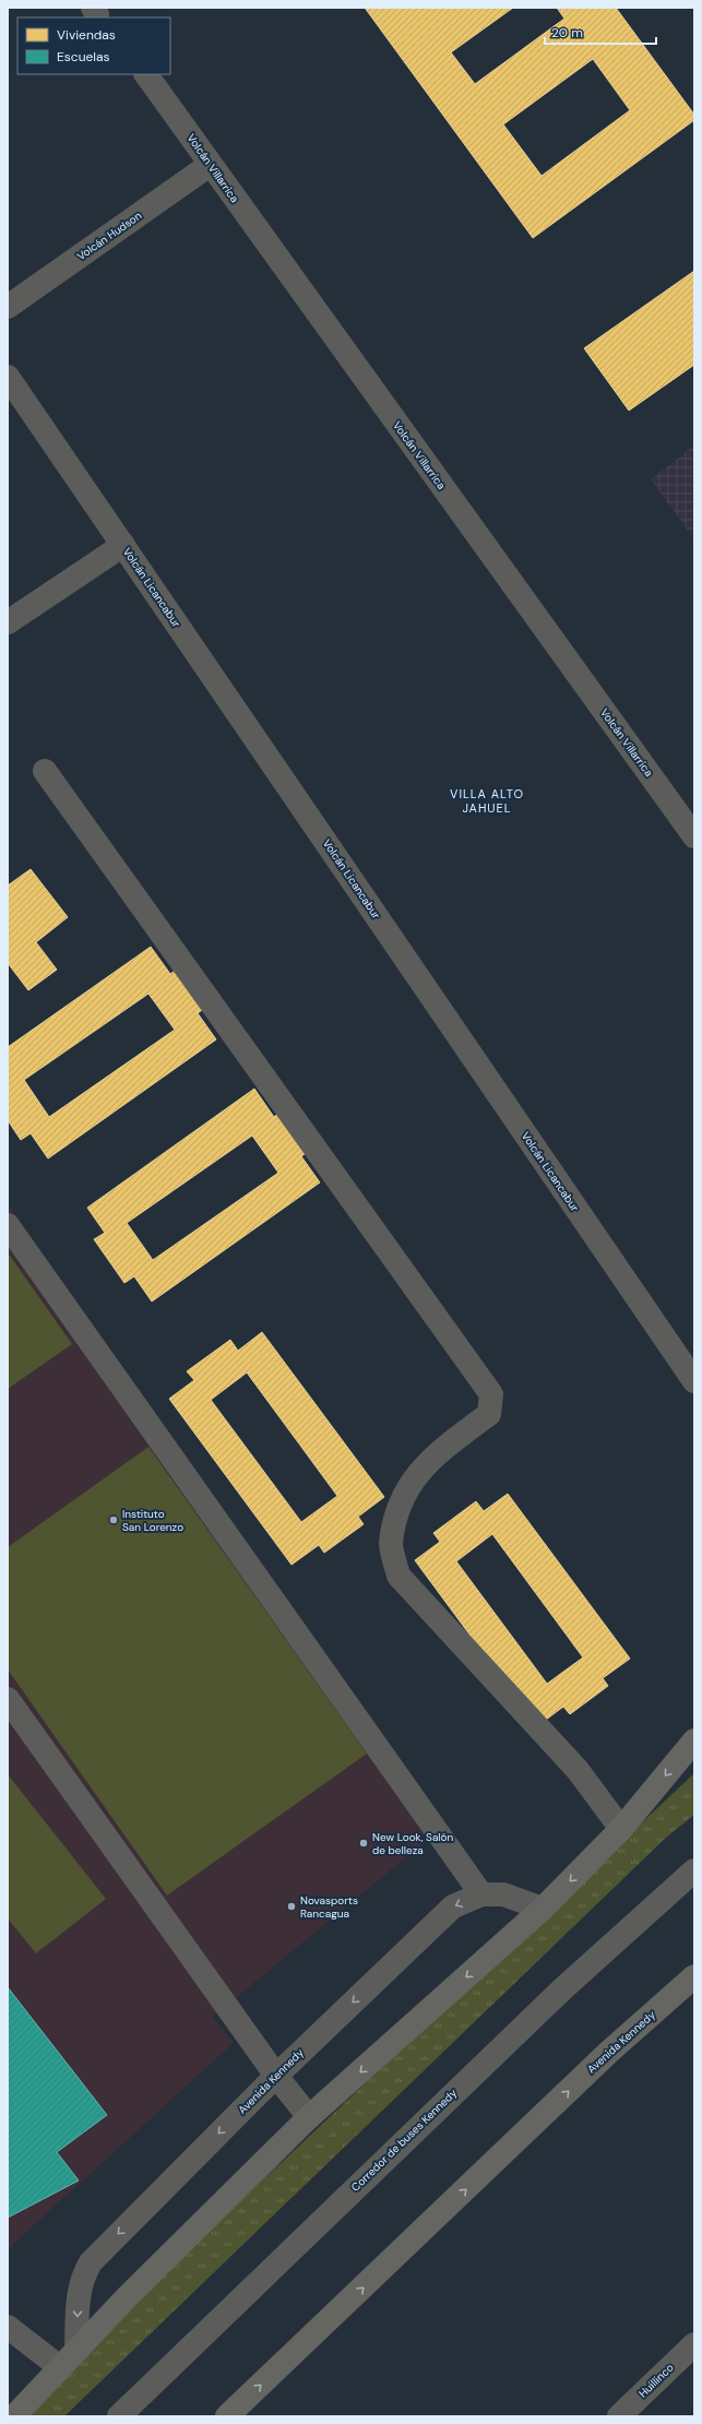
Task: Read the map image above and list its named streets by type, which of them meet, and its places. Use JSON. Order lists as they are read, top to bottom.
{
  "streets": {
    "main road": ["Avenida Kennedy"],
    "street": [
      "Volcán Villarrica",
      "Volcán Hudson",
      "Volcán Licancabur",
      "Corredor de buses Kennedy",
      "Huillinco"
    ]
  },
  "crossings": [
    ["Volcán Villarrica", "Volcán Hudson"]
  ],
  "districts": ["VILLA ALTO JAHUEL"],
  "places": ["Instituto San Lorenzo", "New Look, Salón de belleza", "Novasports Rancagua"],
  "legend": ["Viviendas", "Escuelas"],
  "scale_bar": "20 m"
}
